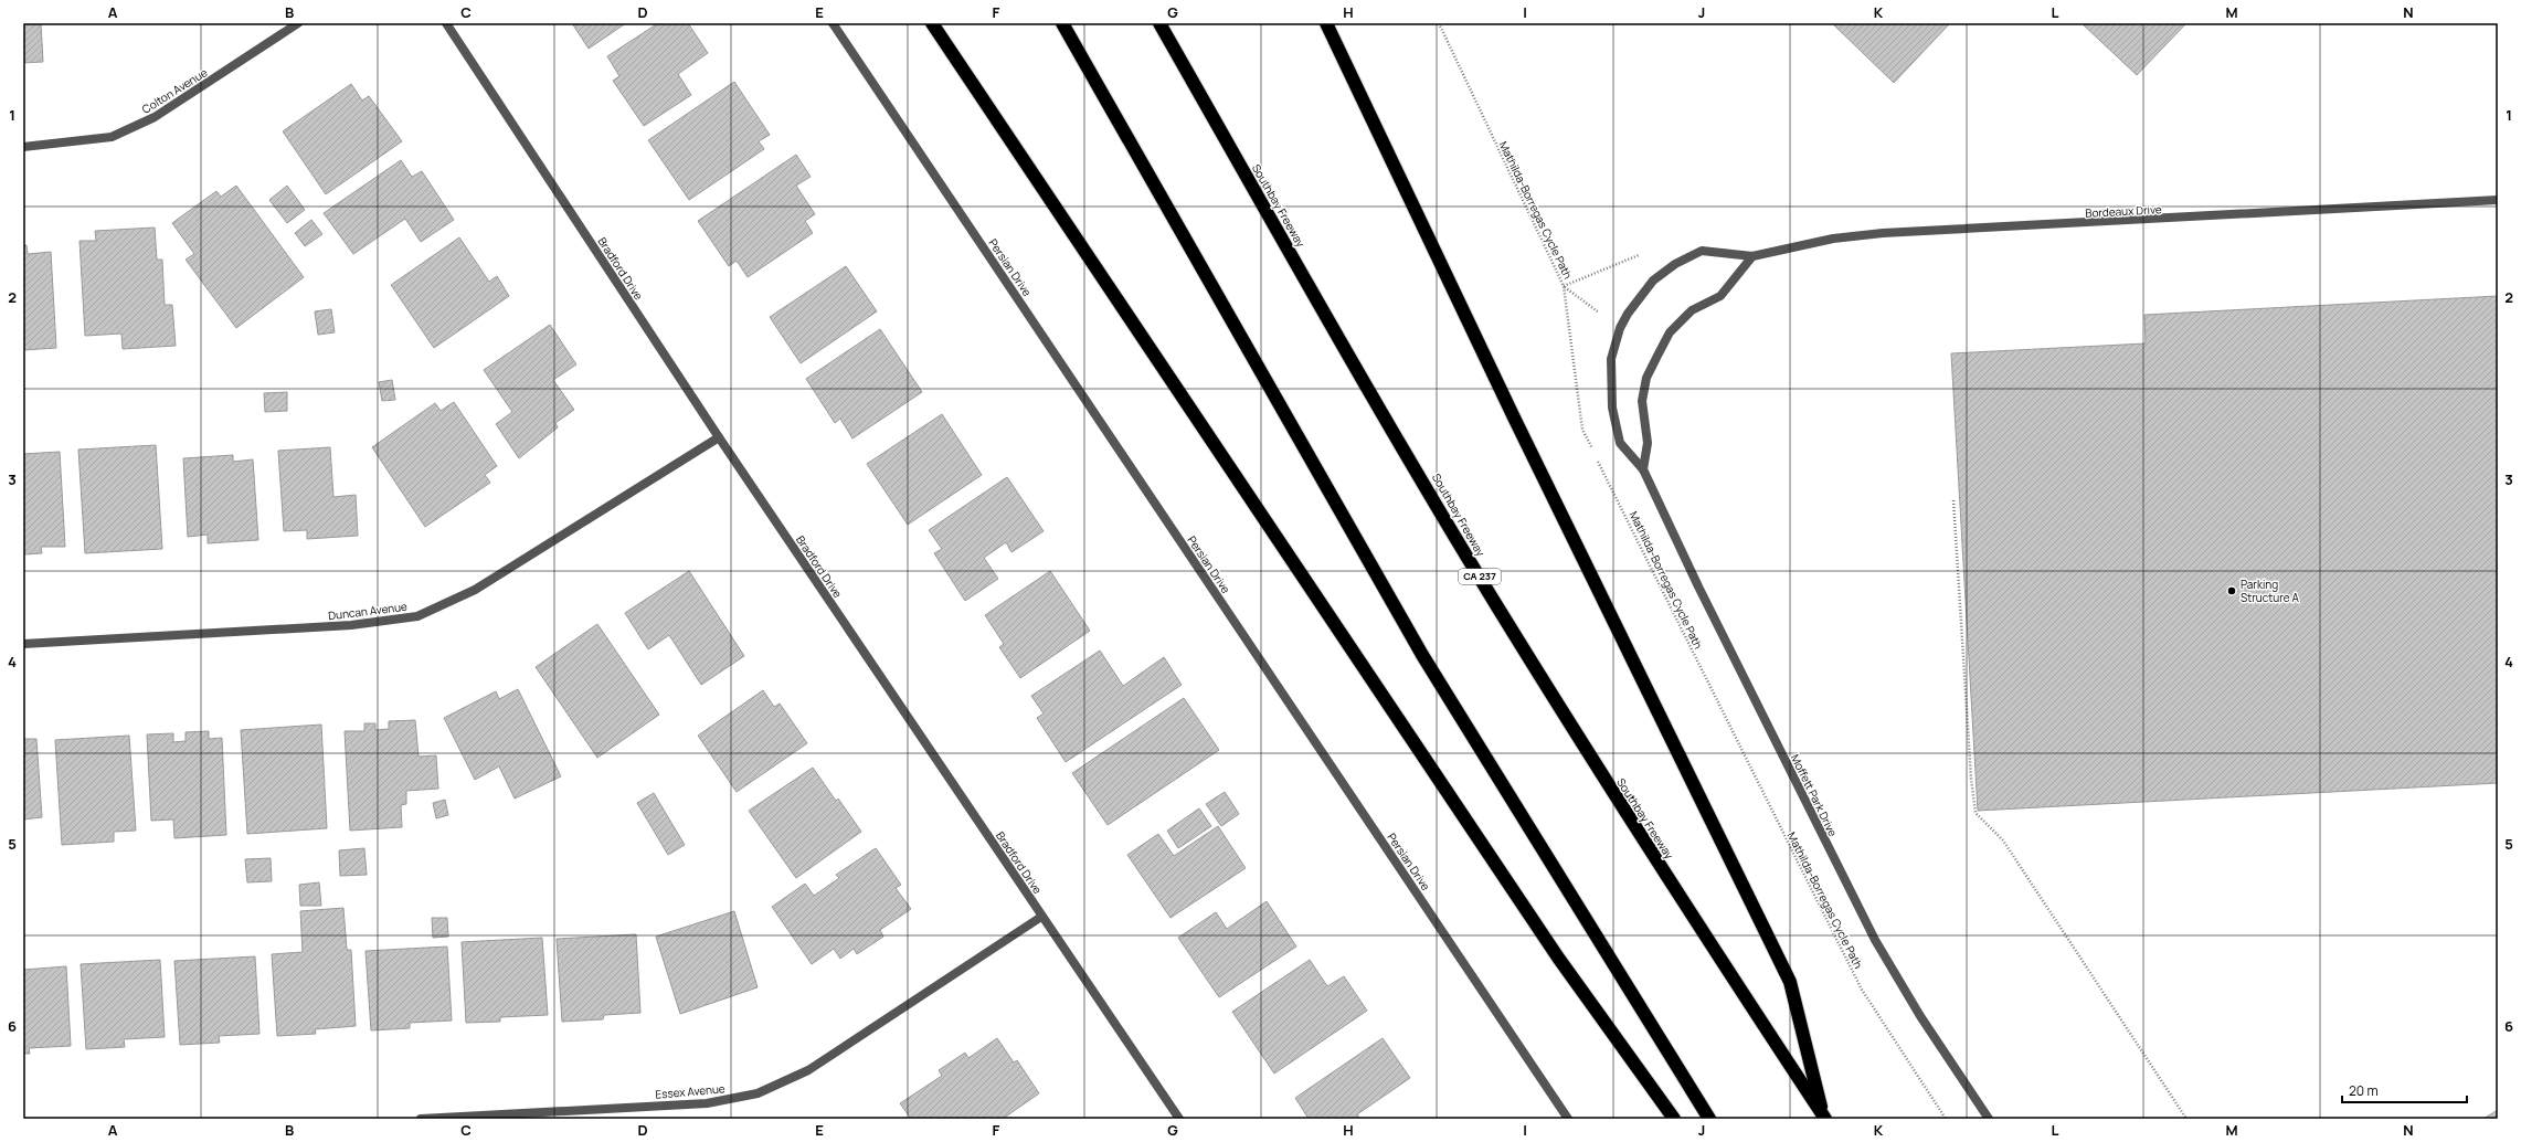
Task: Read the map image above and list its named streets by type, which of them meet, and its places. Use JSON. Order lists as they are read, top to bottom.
{
  "streets": {
    "highway": ["Southbay Freeway", "CA 237"],
    "street": [
      "Colton Avenue",
      "Bordeaux Drive",
      "Persian Drive",
      "Bradford Drive",
      "Duncan Avenue",
      "Moffett Park Drive",
      "Essex Avenue"
    ],
    "path": ["Mathilda-Borregas Cycle Path"]
  },
  "crossings": [
    ["Bordeaux Drive", "Moffett Park Drive"],
    ["Bradford Drive", "Duncan Avenue"],
    ["Bradford Drive", "Essex Avenue"]
  ],
  "places": ["Parking Structure A"],
  "scale_bar": "20 m",
  "grid": {
    "columns": [
      "A",
      "B",
      "C",
      "D",
      "E",
      "F",
      "G",
      "H",
      "I",
      "J",
      "K",
      "L",
      "M",
      "N"
    ],
    "rows": [
      "1",
      "2",
      "3",
      "4",
      "5",
      "6"
    ]
  }
}
